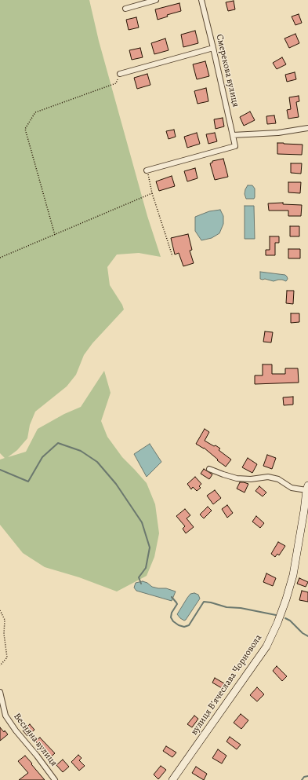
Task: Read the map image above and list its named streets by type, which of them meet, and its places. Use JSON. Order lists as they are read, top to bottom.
{
  "streets": {
    "main road": ["вулиця Вʼячеслава Чорновола"],
    "street": ["Смерекова вулиця", "Весняна вулиця"]
  }
}
